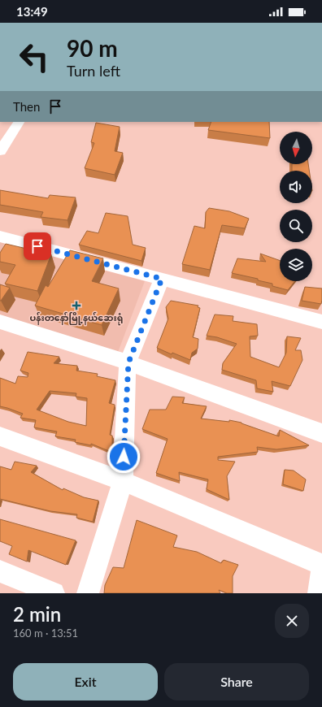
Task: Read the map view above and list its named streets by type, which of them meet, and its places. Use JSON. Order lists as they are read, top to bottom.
{
  "places": {
    "health": ["ပန်းတနော်မြို့နယ်ဆေးရုံ"]
  },
  "north": "bottom",
  "page": {
    "status": "13:49",
    "turn": ["90 m", "Turn left"],
    "then": "Then",
    "heading": ["2 min", "160 m · 13:51"],
    "buttons": ["Exit", "Share"]
  }
}
